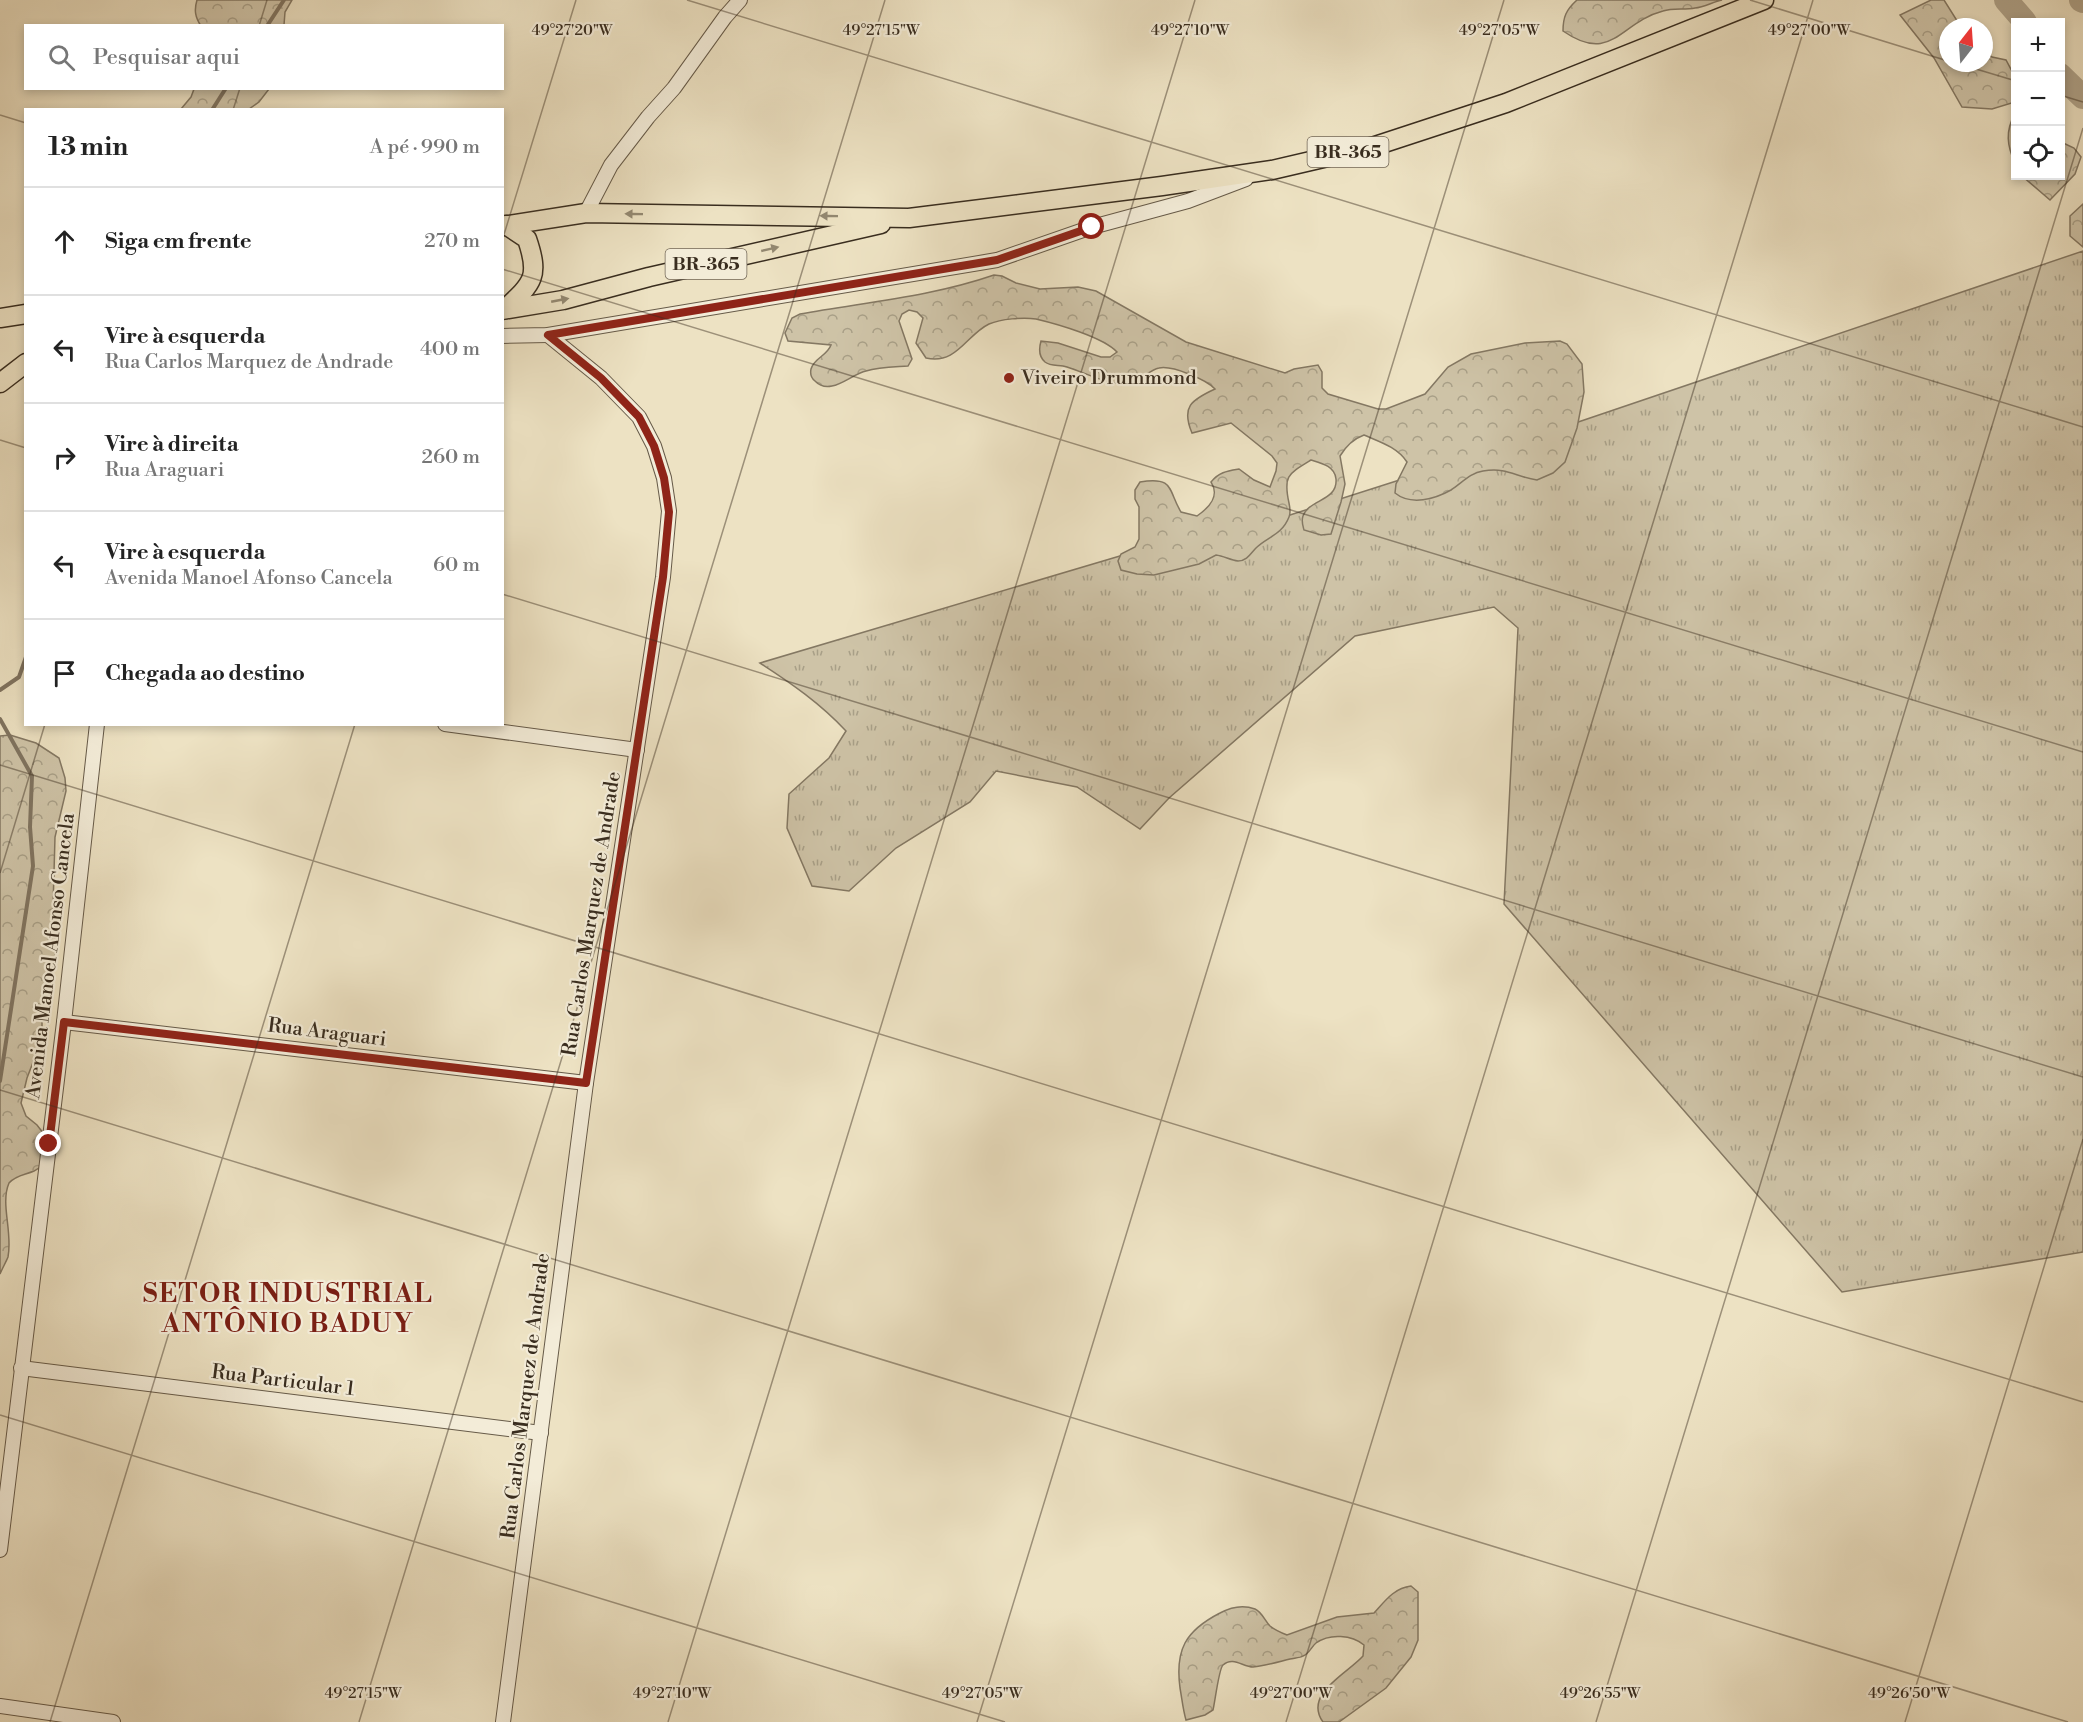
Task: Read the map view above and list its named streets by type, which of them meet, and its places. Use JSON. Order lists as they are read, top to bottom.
{
  "streets": {
    "main road": ["BR-365"],
    "street": [
      "Rua Carlos Marquez de Andrade",
      "Avenida Manoel Afonso Cancela",
      "Rua Araguari",
      "Rua Particular 1"
    ]
  },
  "crossings": [
    ["Rua Carlos Marquez de Andrade", "Rua Araguari"],
    ["Rua Carlos Marquez de Andrade", "Rua Particular 1"],
    ["Avenida Manoel Afonso Cancela", "Rua Araguari"],
    ["Avenida Manoel Afonso Cancela", "Rua Particular 1"]
  ],
  "districts": ["SETOR INDUSTRIAL ANTÔNIO BADUY"],
  "places": ["Viveiro Drummond"],
  "north": "top",
  "page": {
    "map_buttons": ["+", "−"],
    "search": "Pesquisar aqui",
    "heading": ["13 min", "A pé · 990 m"],
    "list": [
      ["Siga em frente", "270 m"],
      ["Vire à esquerda", "Rua Carlos Marquez de Andrade", "400 m"],
      ["Vire à direita", "Rua Araguari", "260 m"],
      ["Vire à esquerda", "Avenida Manoel Afonso Cancela", "60 m"],
      "Chegada ao destino"
    ]
  },
  "coordinates": [
    "49°27'20\"W",
    "49°27'15\"W",
    "49°27'10\"W",
    "49°27'05\"W",
    "49°27'00\"W",
    "49°26'55\"W",
    "49°26'50\"W"
  ]
}
